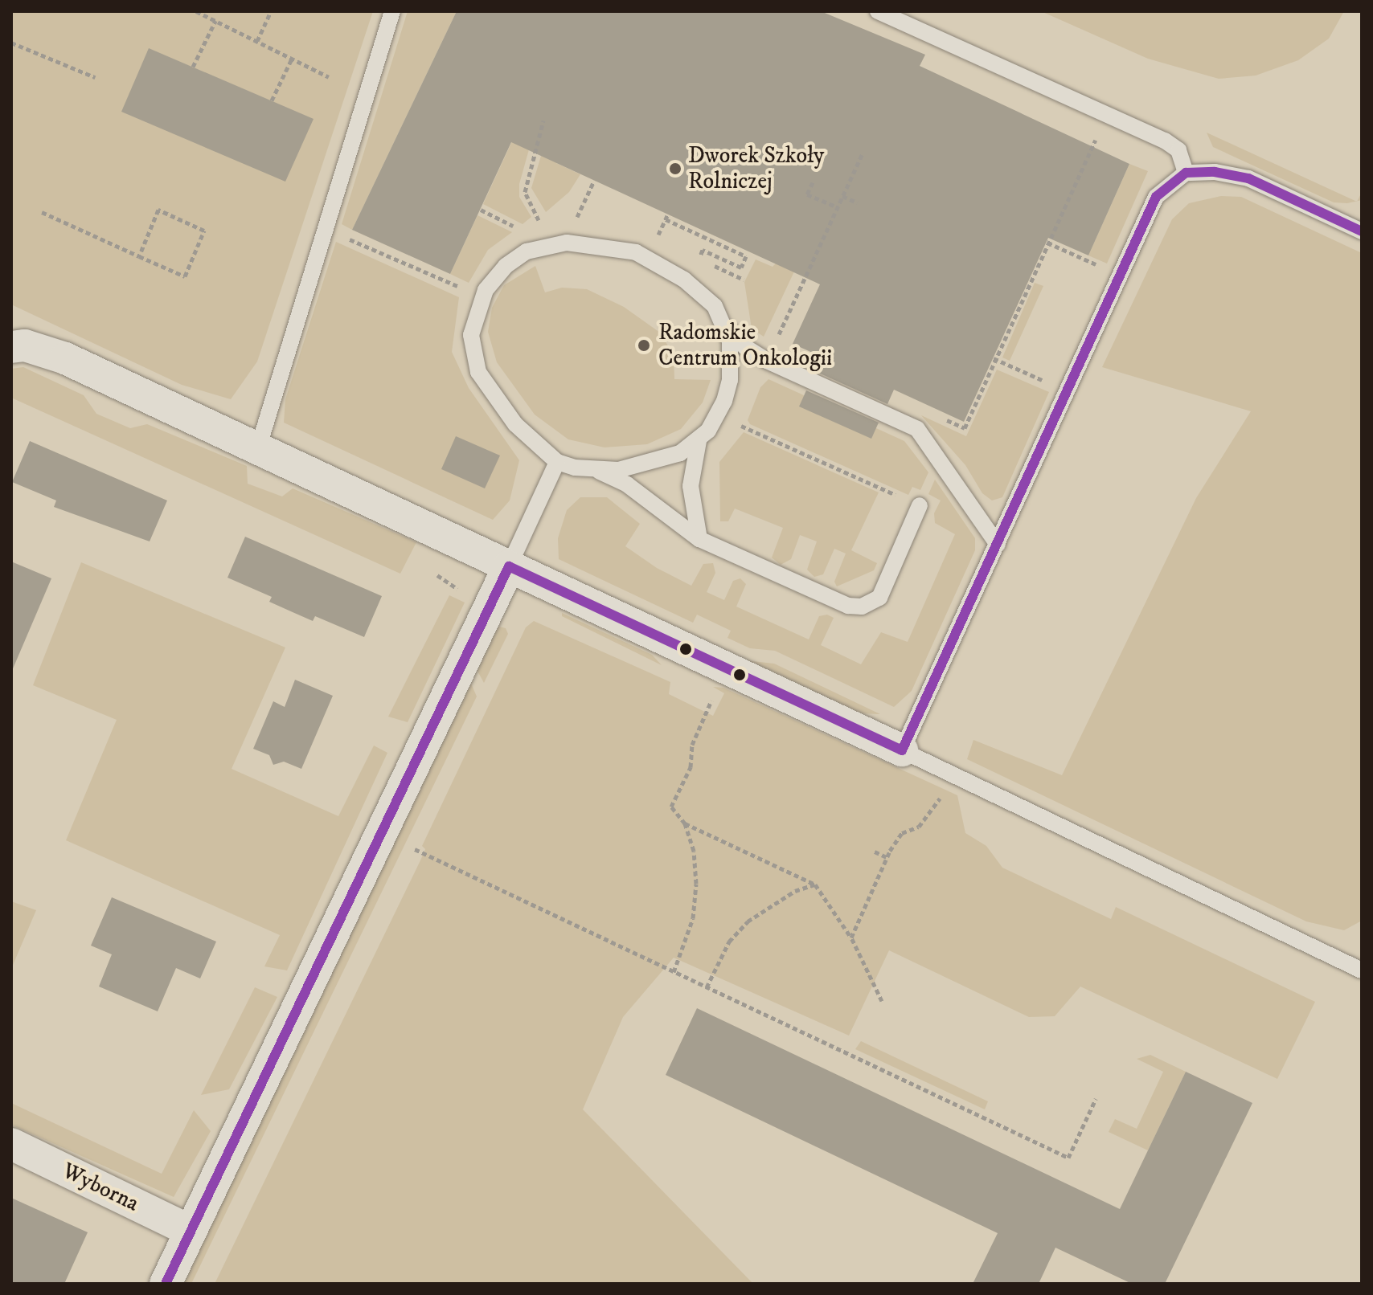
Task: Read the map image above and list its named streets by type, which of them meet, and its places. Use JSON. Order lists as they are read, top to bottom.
{
  "streets": {
    "street": ["Wyborna"]
  },
  "places": ["Dworek Szkoły Rolniczej", "Radomskie Centrum Onkologii"]
}
